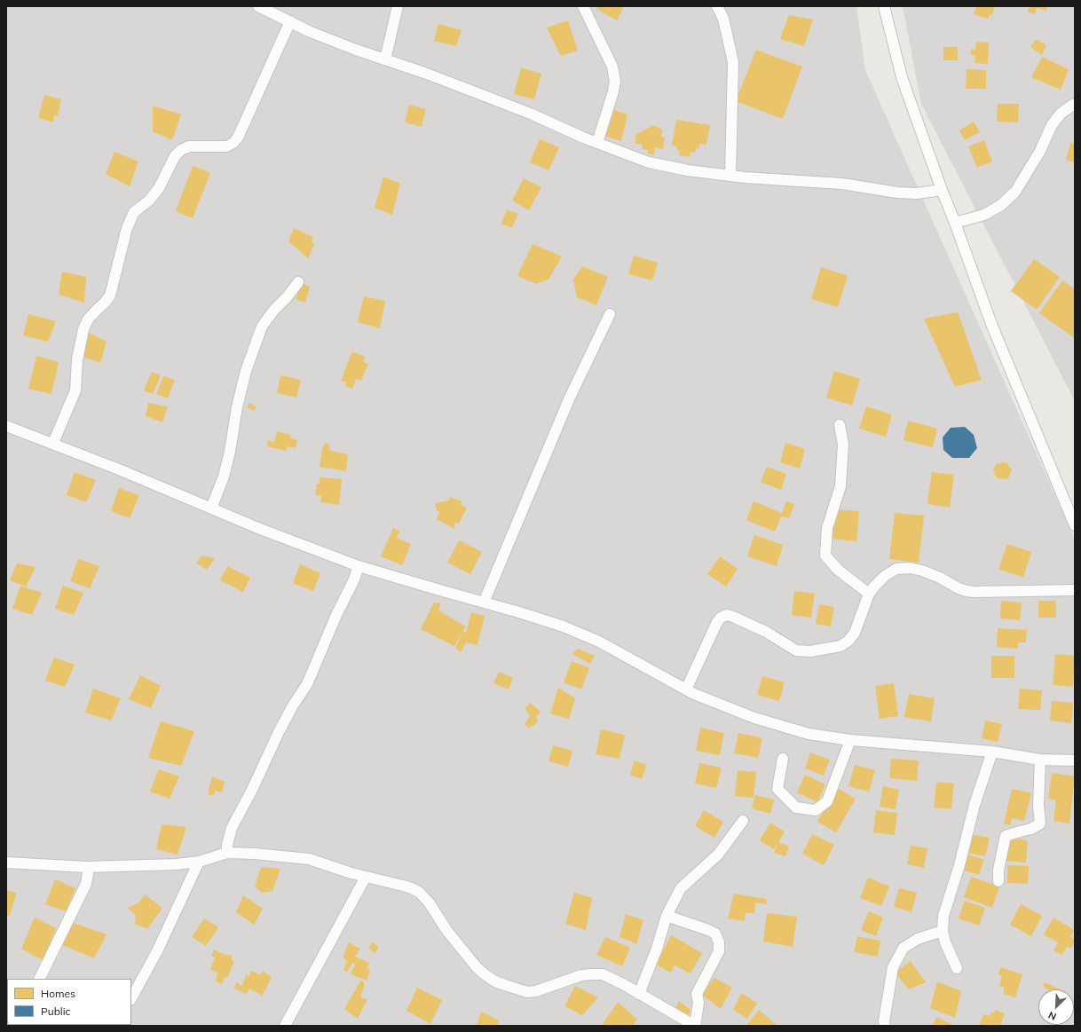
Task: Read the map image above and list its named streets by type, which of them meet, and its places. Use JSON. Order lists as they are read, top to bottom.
{
  "legend": ["Homes", "Public"],
  "north": "bottom left"
}
